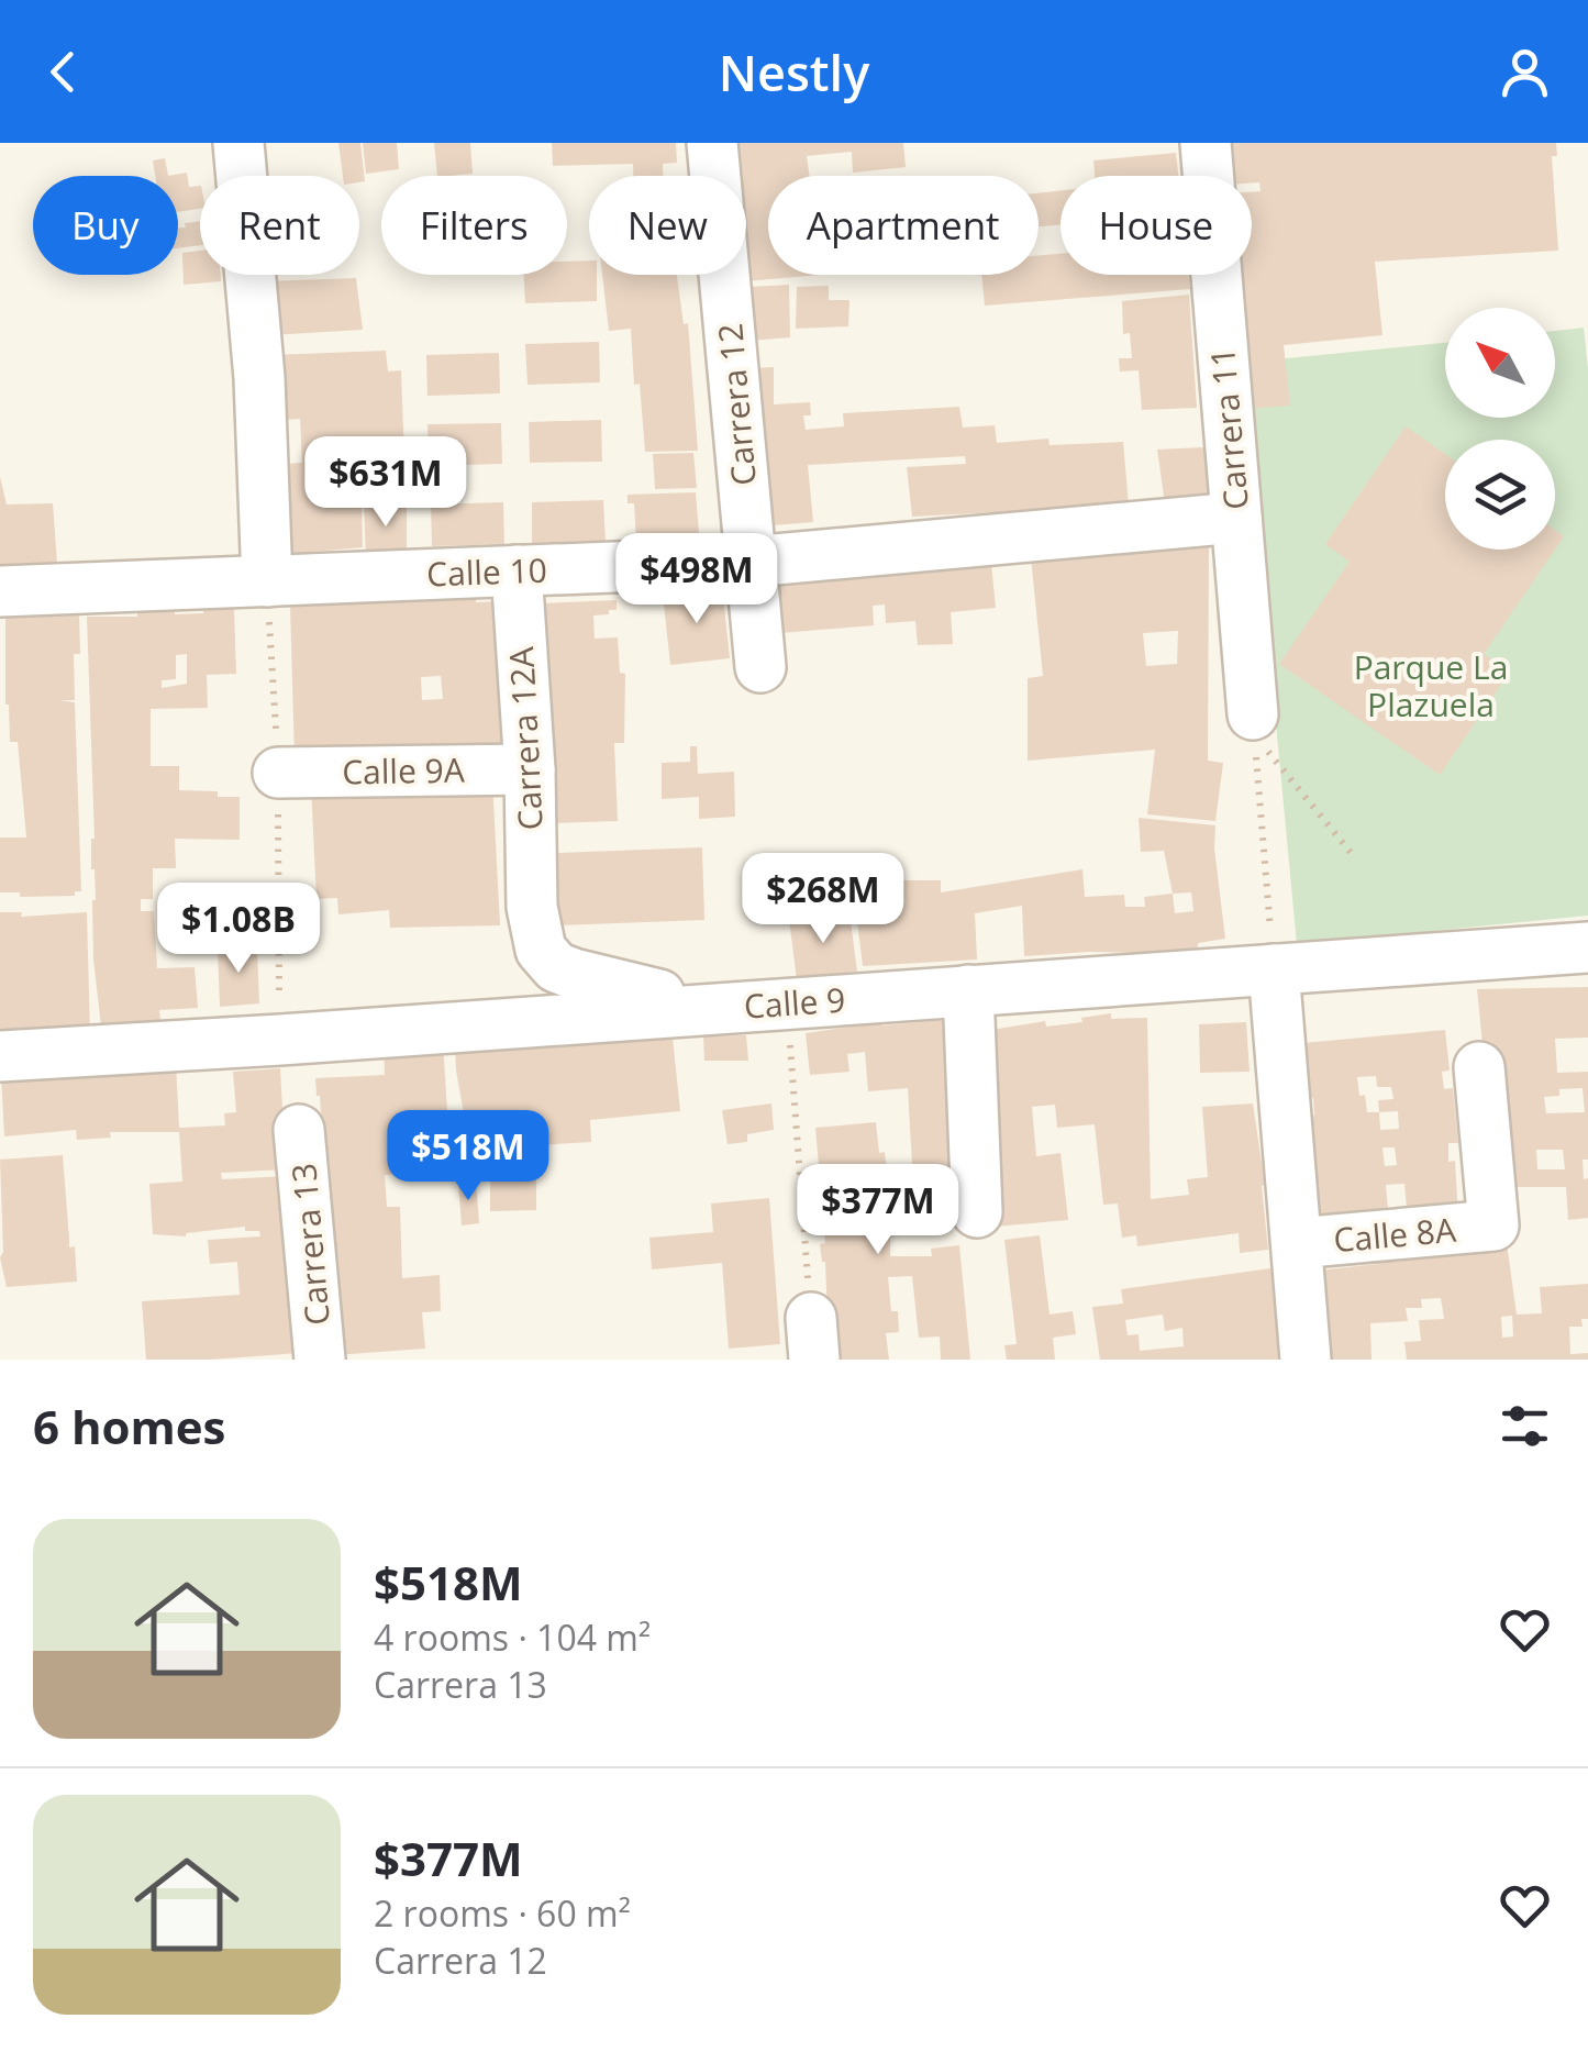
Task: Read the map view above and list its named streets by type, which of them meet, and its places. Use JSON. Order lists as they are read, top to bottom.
{
  "streets": {
    "street": [
      "Carrera 12",
      "Carrera 11",
      "Calle 10",
      "Carrera 12A",
      "Calle 9A",
      "Calle 9",
      "Calle 8A",
      "Carrera 13"
    ]
  },
  "crossings": [
    ["Carrera 12", "Calle 10"],
    ["Carrera 11", "Calle 10"],
    ["Calle 10", "Carrera 12A"],
    ["Carrera 12A", "Calle 9A"],
    ["Carrera 12A", "Calle 9"]
  ],
  "parks": ["Parque La Plazuela"],
  "north": "top left",
  "page": {
    "header": "Nestly",
    "chip": [
      "Buy",
      "Rent",
      "Filters",
      "New",
      "Apartment",
      "House"
    ],
    "price": [
      "$631M",
      "$498M",
      "$268M",
      "$1.08B",
      "$518M",
      "$377M"
    ],
    "heading": "6 homes",
    "list": [
      {
        "name": "$518M",
        "note": "4 rooms · 104 m² · Carrera 13"
      },
      {
        "name": "$377M",
        "note": "2 rooms · 60 m² · Carrera 12"
      }
    ]
  }
}
